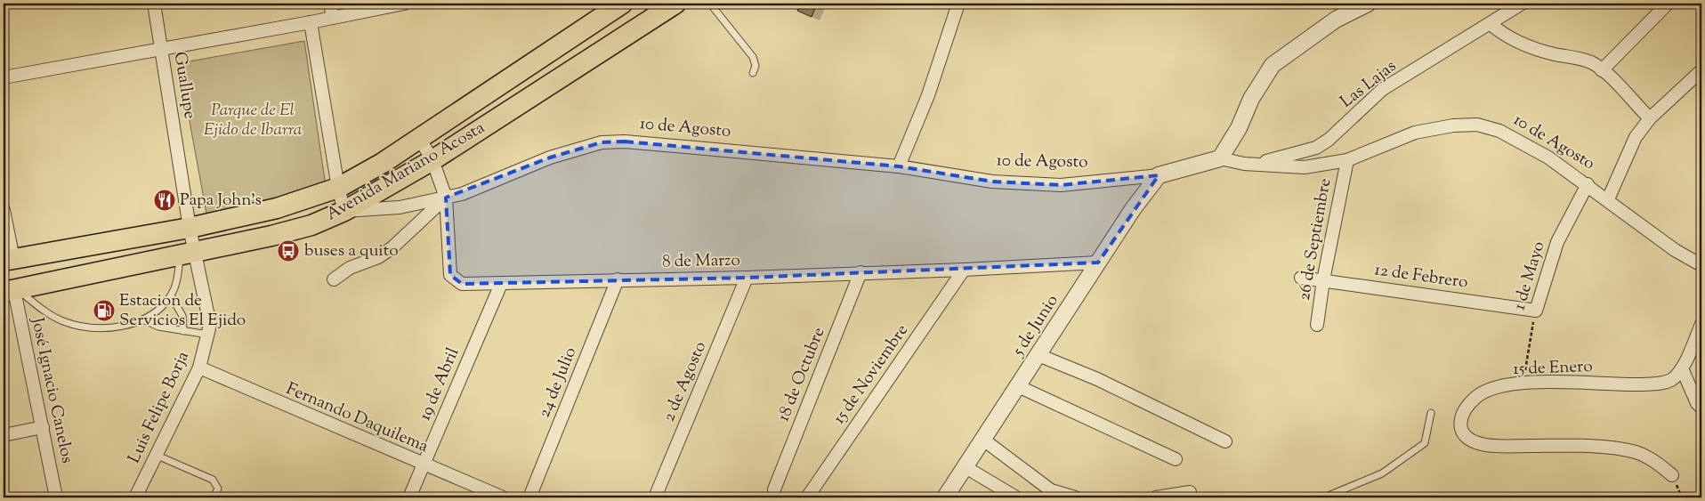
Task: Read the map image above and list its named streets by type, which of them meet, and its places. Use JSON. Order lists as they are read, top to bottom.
{
  "streets": {
    "highway": ["Avenida Mariano Acosta"],
    "street": [
      "Las Lajas",
      "Guallupe",
      "10 de Agosto",
      "26 de Septiembre",
      "8 de Marzo",
      "1 de Mayo",
      "12 de Febrero",
      "5 de Junio",
      "15 de Enero",
      "18 de Octubre",
      "15 de Noviembre",
      "2 de Agosto",
      "24 de Julio",
      "19 de Abril",
      "José Ignacio Canelos",
      "Luis Felipe Borja",
      "Fernando Daquilema"
    ]
  },
  "crossings": [
    ["Las Lajas", "10 de Agosto"],
    ["Guallupe", "Avenida Mariano Acosta"],
    ["Guallupe", "Luis Felipe Borja"],
    ["10 de Agosto", "Avenida Mariano Acosta"],
    ["10 de Agosto", "26 de Septiembre"],
    ["10 de Agosto", "8 de Marzo"],
    ["10 de Agosto", "1 de Mayo"],
    ["10 de Agosto", "5 de Junio"],
    ["Avenida Mariano Acosta", "8 de Marzo"],
    ["Avenida Mariano Acosta", "José Ignacio Canelos"],
    ["Avenida Mariano Acosta", "Luis Felipe Borja"],
    ["26 de Septiembre", "12 de Febrero"],
    ["8 de Marzo", "5 de Junio"],
    ["8 de Marzo", "18 de Octubre"],
    ["8 de Marzo", "15 de Noviembre"],
    ["8 de Marzo", "2 de Agosto"],
    ["8 de Marzo", "24 de Julio"],
    ["8 de Marzo", "19 de Abril"],
    ["1 de Mayo", "12 de Febrero"],
    ["1 de Mayo", "15 de Enero"],
    ["19 de Abril", "Fernando Daquilema"],
    ["Luis Felipe Borja", "Fernando Daquilema"]
  ],
  "parks": ["Parque de El Ejido de Ibarra"],
  "places": {
    "restaurant": ["Papa John's"],
    "bus stop": ["buses a quito"],
    "fuel station": ["Estacion de Servicios El Ejido"]
  }
}
